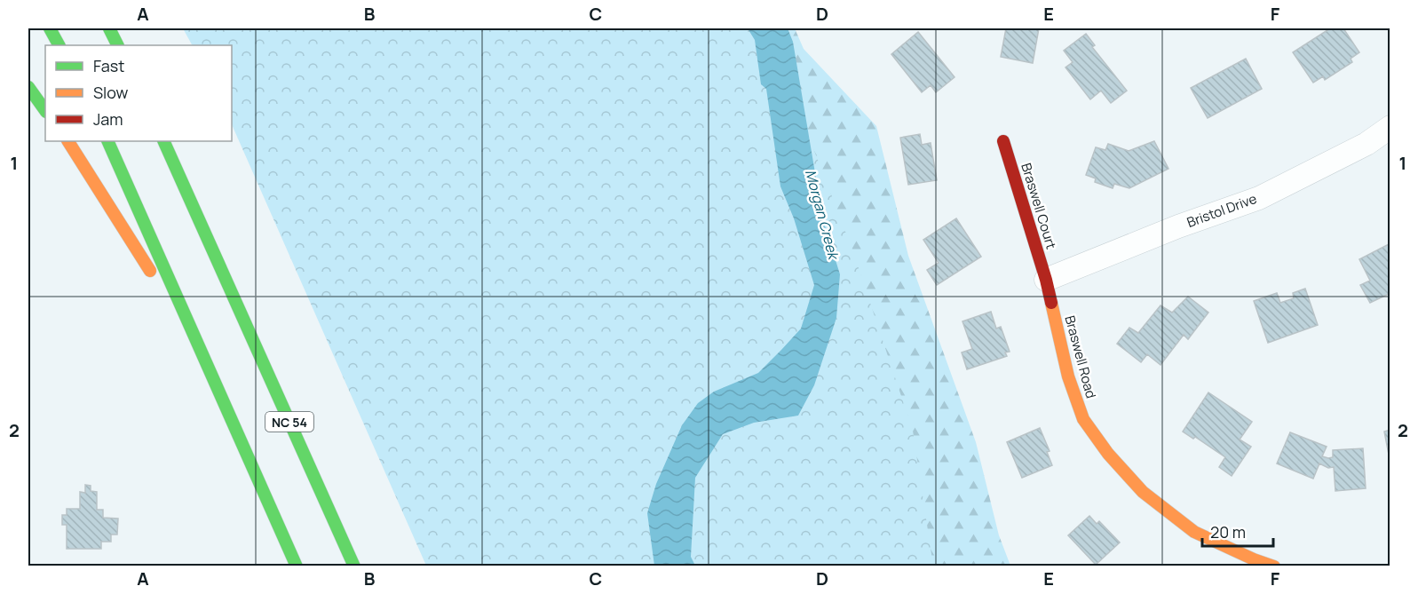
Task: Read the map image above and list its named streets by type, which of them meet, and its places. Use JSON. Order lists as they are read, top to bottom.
{
  "streets": {
    "main road": ["Braswell Court", "Braswell Road", "NC 54"],
    "street": ["Bristol Drive"]
  },
  "crossings": [
    ["Braswell Court", "Bristol Drive"],
    ["Braswell Court", "Braswell Road"],
    ["Bristol Drive", "Braswell Road"]
  ],
  "water": ["Morgan Creek"],
  "legend": ["Fast", "Slow", "Jam"],
  "scale_bar": "20 m",
  "grid": {
    "columns": [
      "A",
      "B",
      "C",
      "D",
      "E",
      "F"
    ],
    "rows": ["1", "2"]
  }
}
